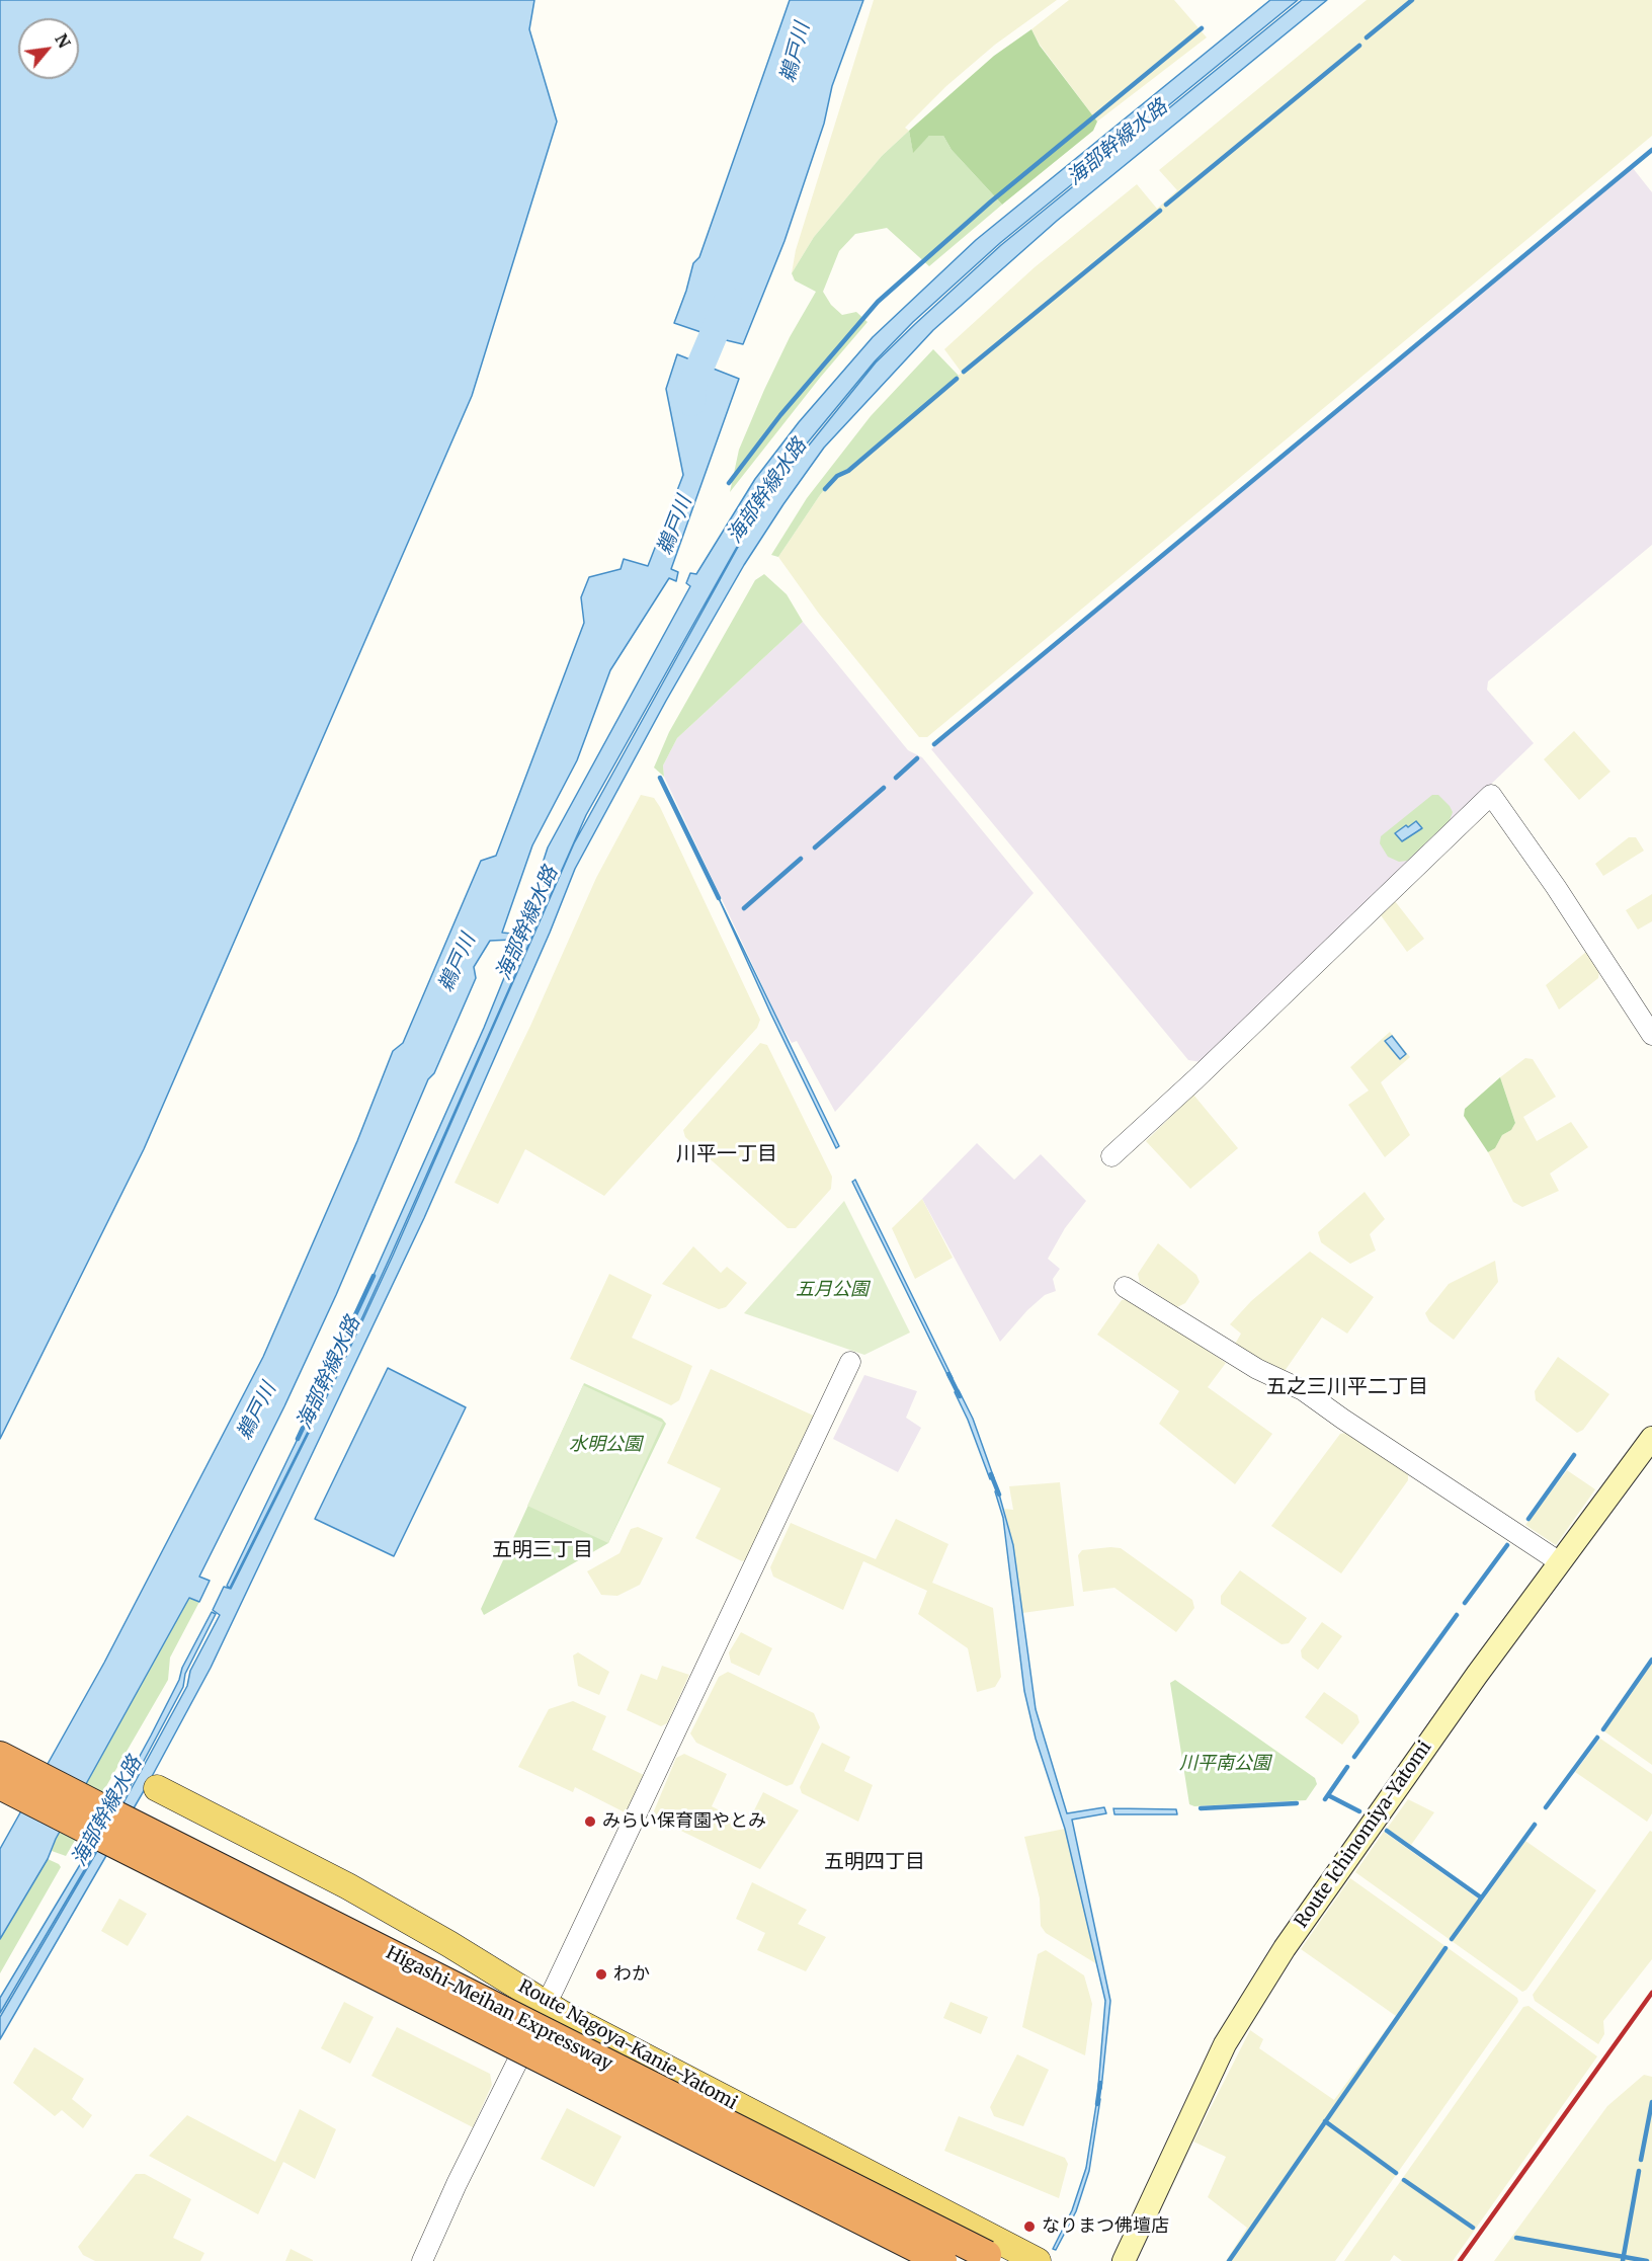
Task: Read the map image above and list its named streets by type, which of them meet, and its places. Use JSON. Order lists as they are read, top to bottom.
{
  "streets": {
    "highway": ["Higashi-Meihan Expressway"],
    "main road": ["Route Ichinomiya-Yatomi", "Route Nagoya-Kanie-Yatomi"]
  },
  "districts": [
    "川平一丁目",
    "五之三川平二丁目",
    "五明三丁目",
    "五明四丁目"
  ],
  "water": ["鵜戸川", "海部幹線水路"],
  "parks": ["五月公園", "水明公園", "川平南公園"],
  "places": ["みらい保育園やとみ", "わか", "なりまつ佛壇店"],
  "north": "top right"
}
